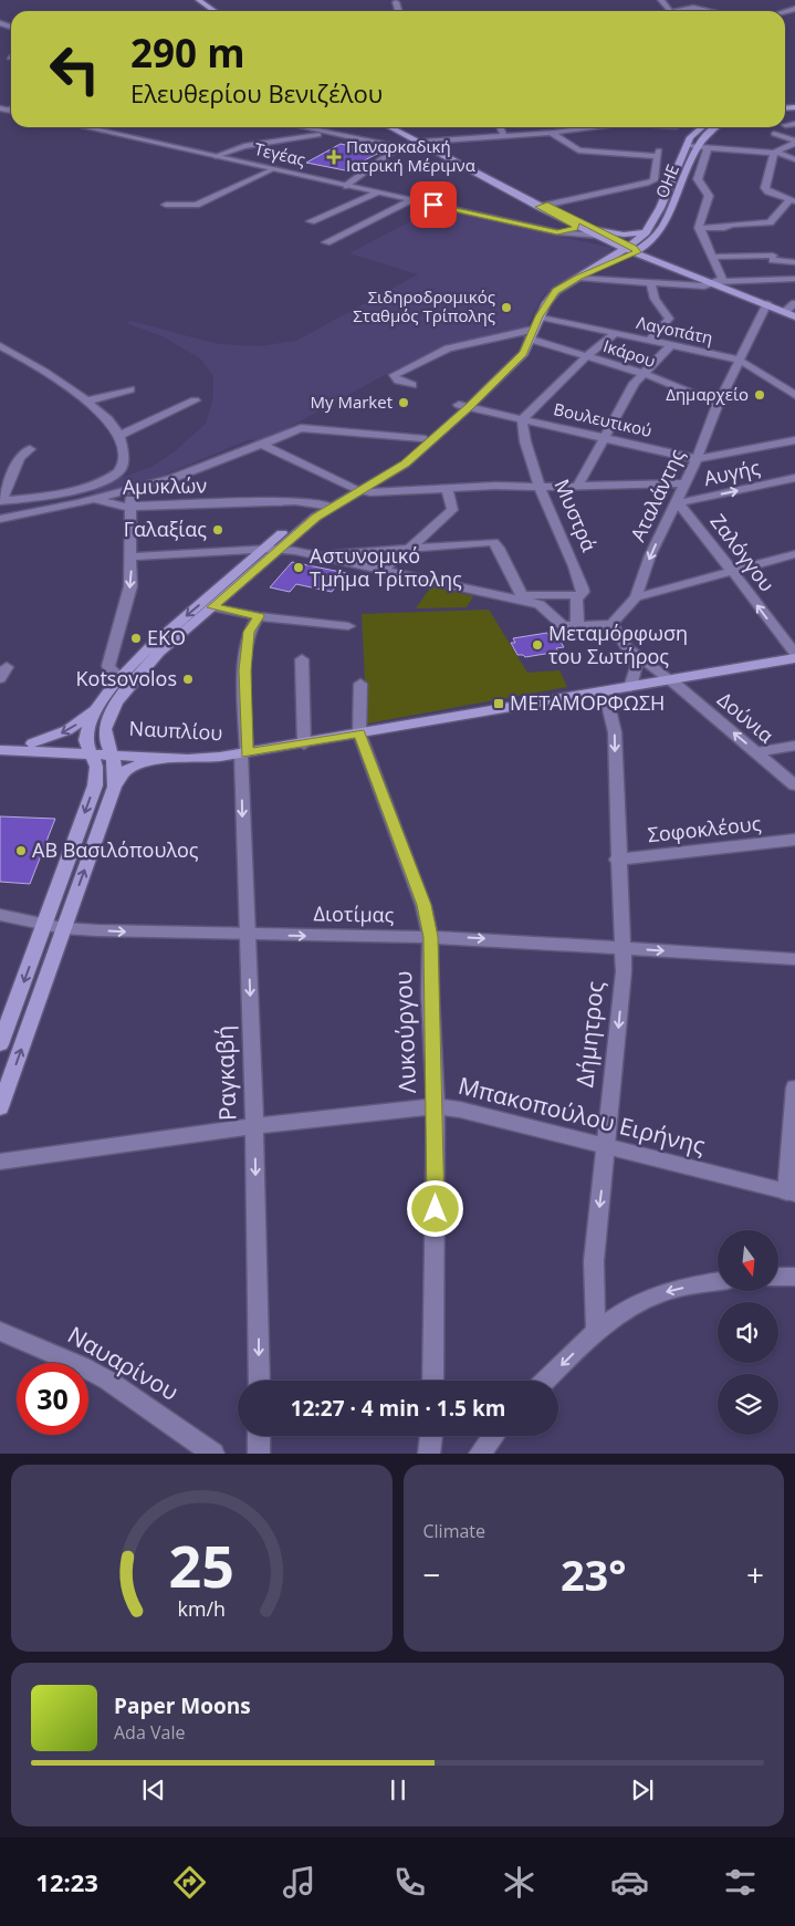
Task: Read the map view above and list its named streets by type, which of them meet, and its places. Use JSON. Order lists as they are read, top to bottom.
{
  "streets": {
    "main road": ["ΟΗΕ", "Ναυπλίου"],
    "street": [
      "Τεγέας",
      "Λαγοπάτη",
      "Ικάρου",
      "Βουλευτικού",
      "Αυγής",
      "Αμυκλών",
      "Αταλάντης",
      "Μυστρά",
      "Ζαλόγγου",
      "Δούνια",
      "Σοφοκλέους",
      "Διοτίμας",
      "Λυκούργου",
      "Δήμητρος",
      "Ραγκαβή",
      "Μπακοπούλου Ειρήνης",
      "Ναυαρίνου"
    ]
  },
  "crossings": [
    ["Λαγοπάτη", "Αταλάντης"],
    ["Ικάρου", "Αταλάντης"],
    ["Βουλευτικού", "Αταλάντης"],
    ["Βουλευτικού", "Μυστρά"],
    ["Αυγής", "Αταλάντης"],
    ["Αυγής", "Ζαλόγγου"],
    ["Αταλάντης", "Ζαλόγγου"],
    ["Ναυπλίου", "Ραγκαβή"],
    ["Σοφοκλέους", "Δήμητρος"],
    ["Διοτίμας", "Λυκούργου"],
    ["Διοτίμας", "Δήμητρος"],
    ["Διοτίμας", "Ραγκαβή"],
    ["Λυκούργου", "Μπακοπούλου Ειρήνης"],
    ["Δήμητρος", "Μπακοπούλου Ειρήνης"],
    ["Ραγκαβή", "Μπακοπούλου Ειρήνης"]
  ],
  "one_way": [
    "Δούνια",
    "Διοτίμας",
    "Δήμητρος",
    "Ραγκαβή"
  ],
  "places": {
    "health": ["Παναρκαδική Ιατρική Μέριμνα"],
    "other": [
      "Σιδηροδρομικός Σταθμός Τρίπολης",
      "Δημαρχείο",
      "My Market",
      "Γαλαξίας",
      "Αστυνομικό Τμήμα Τρίπολης",
      "EKO",
      "Μεταμόρφωση του Σωτήρος",
      "Kotsovolos",
      "ΑΒ Βασιλόπουλος"
    ],
    "transit": ["ΜΕΤΑΜΟΡΦΩΣΗ"]
  },
  "north": "bottom",
  "page": {
    "turn": ["290 m", "Ελευθερίου Βενιζέλου"],
    "limit": "30",
    "trip": "12:27 · 4 min · 1.5 km",
    "tile": "Climate",
    "heat": ["−", "23°", "+"],
    "song": ["Paper Moons", "Ada Vale"],
    "tabs": "12:23",
    "gauge": ["25", "km/h"]
  }
}
